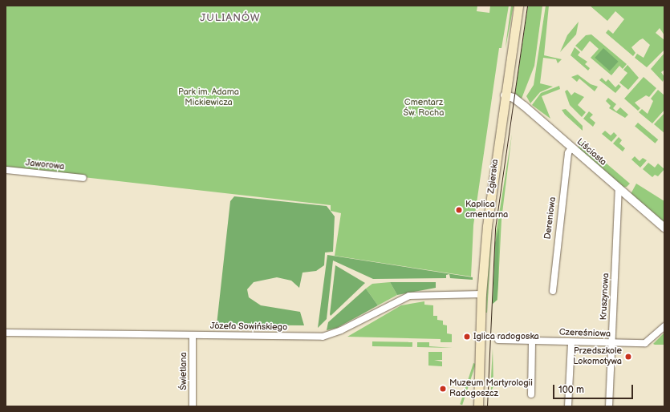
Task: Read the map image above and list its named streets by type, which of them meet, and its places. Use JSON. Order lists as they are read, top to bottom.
{
  "streets": {
    "main road": ["Zgierska"],
    "street": [
      "Liściasta",
      "Jaworowa",
      "Dereniowa",
      "Kruszynowa",
      "Józefa Sowińskiego",
      "Czereśniowa",
      "Świetlana"
    ]
  },
  "crossings": [
    ["Liściasta", "Zgierska"],
    ["Liściasta", "Dereniowa"],
    ["Liściasta", "Kruszynowa"],
    ["Zgierska", "Józefa Sowińskiego"],
    ["Kruszynowa", "Czereśniowa"],
    ["Józefa Sowińskiego", "Świetlana"]
  ],
  "districts": ["JULIANÓW"],
  "parks": ["Park im. Adama Mickiewicza", "Cmentarz Św. Rocha"],
  "places": [
    "Kaplica cmentarna",
    "Iglica radogoska",
    "Przedszkole Lokomotywa",
    "Muzeum Martyrologii Radogoszcz"
  ],
  "scale_bar": "100 m"
}
